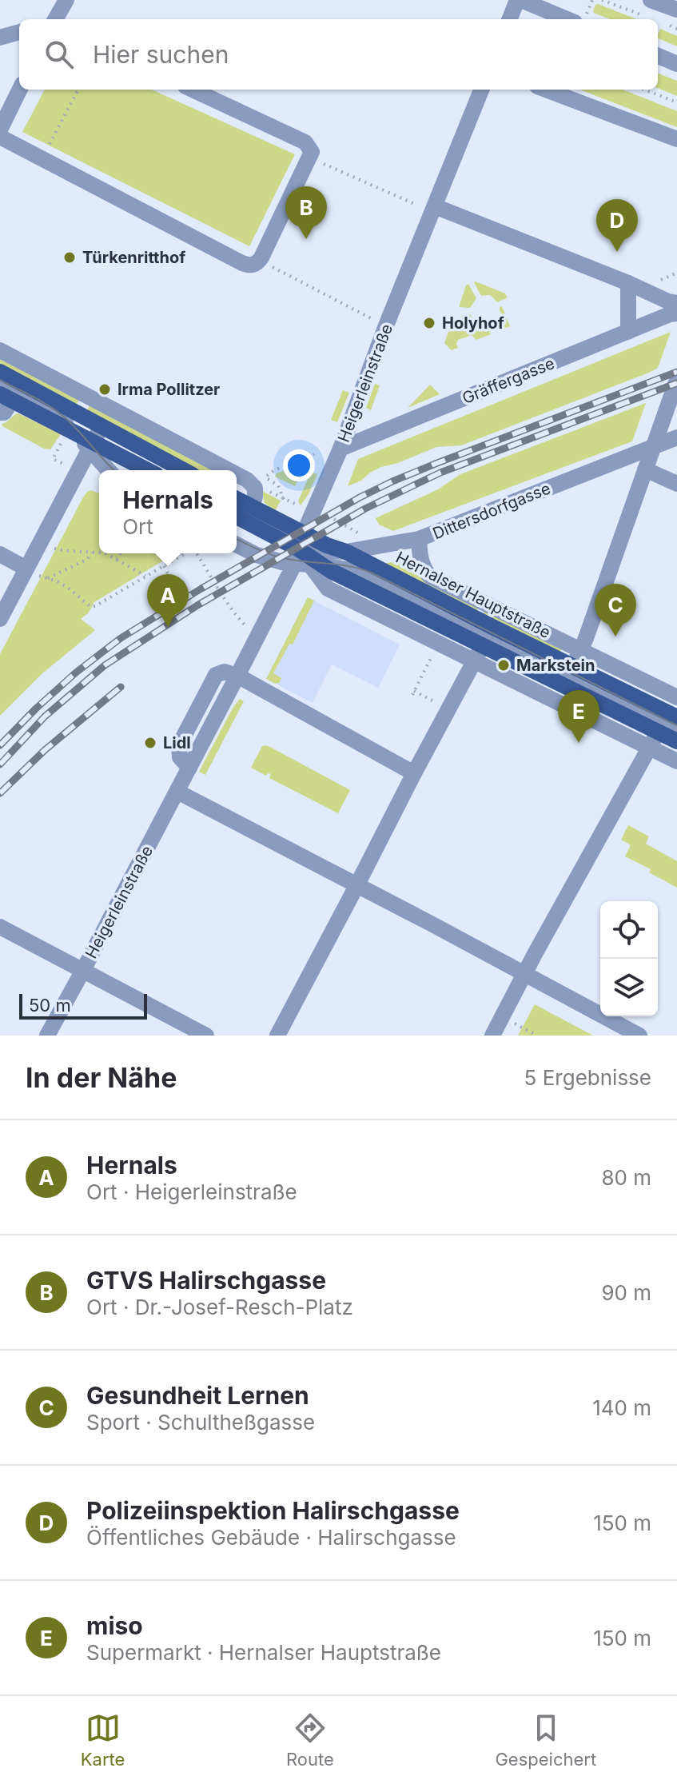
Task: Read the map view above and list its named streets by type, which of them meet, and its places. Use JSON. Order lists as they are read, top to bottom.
{
  "streets": {
    "main road": ["Hernalser Hauptstraße"],
    "street": ["Gräffergasse", "Heigerleinstraße", "Dittersdorfgasse"]
  },
  "crossings": [
    ["Gräffergasse", "Heigerleinstraße"],
    ["Heigerleinstraße", "Dittersdorfgasse"],
    ["Heigerleinstraße", "Hernalser Hauptstraße"],
    ["Dittersdorfgasse", "Hernalser Hauptstraße"]
  ],
  "places": [
    "Türkenritthof",
    "Holyhof",
    "Irma Pollitzer",
    "Markstein",
    "Lidl"
  ],
  "scale_bar": "50 m",
  "page": {
    "search": "Hier suchen",
    "pins": [
      "B",
      "D",
      "A",
      "C",
      "E"
    ],
    "popup": ["Hernals", "Ort"],
    "scale": "50 m",
    "heading": ["In der Nähe", "5 Ergebnisse"],
    "list": [
      {
        "mark": "A",
        "name": "Hernals",
        "note": "Ort · Heigerleinstraße",
        "value": "80 m"
      },
      {
        "mark": "B",
        "name": "GTVS Halirschgasse",
        "note": "Ort · Dr.-Josef-Resch-Platz",
        "value": "90 m"
      },
      {
        "mark": "C",
        "name": "Gesundheit Lernen",
        "note": "Sport · Schultheßgasse",
        "value": "140 m"
      },
      {
        "mark": "D",
        "name": "Polizeiinspektion Halirschgasse",
        "note": "Öffentliches Gebäude · Halirschgasse",
        "value": "150 m"
      },
      {
        "mark": "E",
        "name": "miso",
        "note": "Supermarkt · Hernalser Hauptstraße",
        "value": "150 m"
      }
    ],
    "nav": ["Karte", "Route", "Gespeichert"]
  }
}
